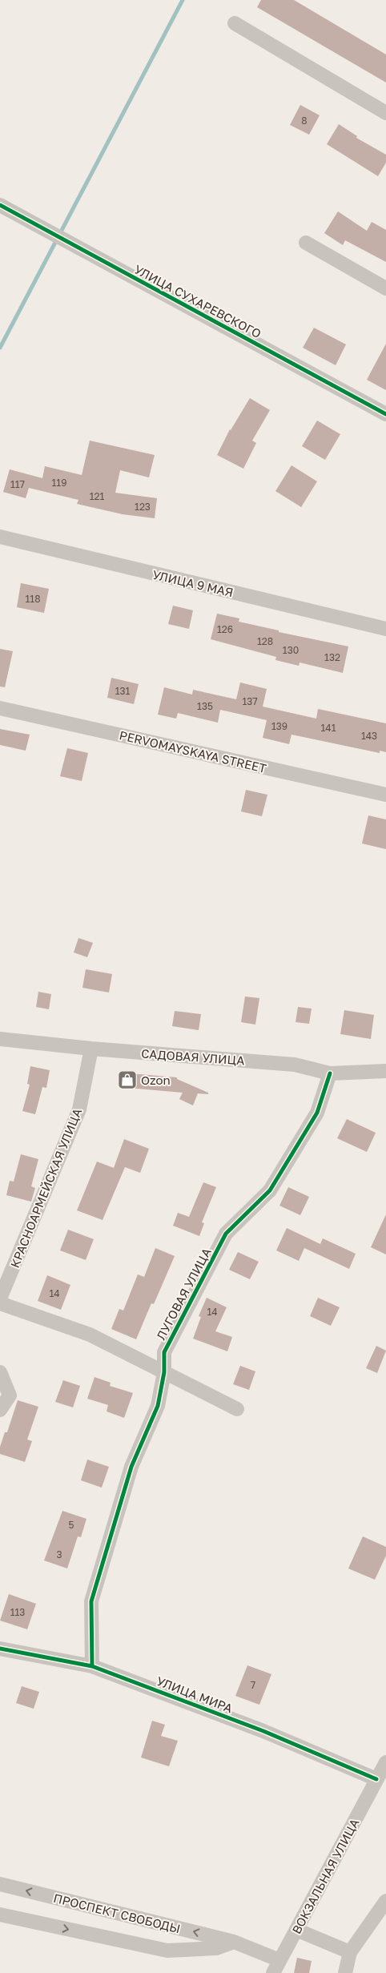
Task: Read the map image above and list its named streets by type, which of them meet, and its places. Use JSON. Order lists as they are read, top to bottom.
{
  "streets": {
    "street": [
      "УЛИЦА СУХАРЕВСКОГО",
      "УЛИЦА 9 МАЯ",
      "PERVOMAYSKAYA STREET",
      "САДОВАЯ УЛИЦА",
      "КРАСНОАРМЕЙСКАЯ УЛИЦА",
      "ЛУГОВАЯ УЛИЦА",
      "УЛИЦА МИРА",
      "ВОКЗАЛЬНАЯ УЛИЦА",
      "ПРОСПЕКТ СВОБОДЫ"
    ]
  },
  "crossings": [
    ["САДОВАЯ УЛИЦА", "КРАСНОАРМЕЙСКАЯ УЛИЦА"],
    ["САДОВАЯ УЛИЦА", "ЛУГОВАЯ УЛИЦА"],
    ["ЛУГОВАЯ УЛИЦА", "УЛИЦА МИРА"],
    ["УЛИЦА МИРА", "ВОКЗАЛЬНАЯ УЛИЦА"],
    ["ВОКЗАЛЬНАЯ УЛИЦА", "ПРОСПЕКТ СВОБОДЫ"]
  ],
  "places": {
    "shop": ["Ozon"]
  },
  "house_numbers": [
    "8",
    "119",
    "117",
    "121",
    "123",
    "118",
    "126",
    "128",
    "130",
    "132",
    "131",
    "137",
    "135",
    "139",
    "141",
    "143",
    "14",
    "14",
    "5",
    "3",
    "113",
    "7"
  ]
}
